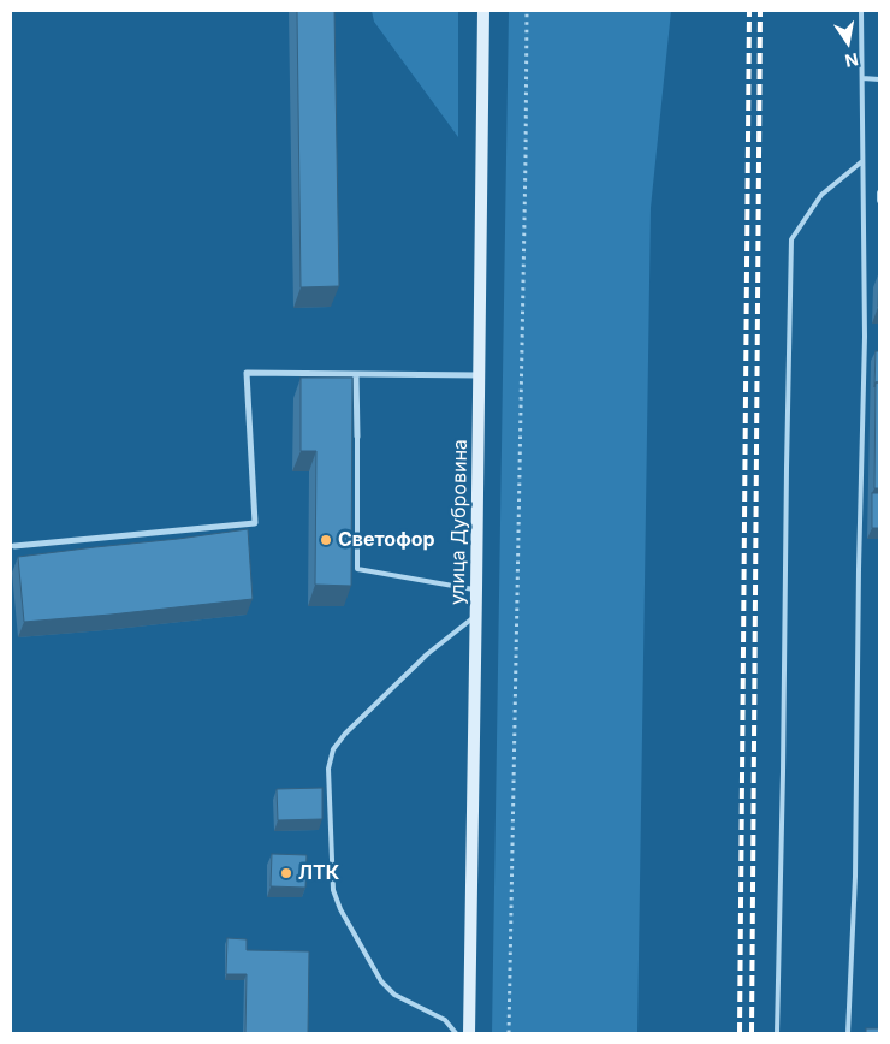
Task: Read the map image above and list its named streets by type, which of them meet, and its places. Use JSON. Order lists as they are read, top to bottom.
{
  "streets": {
    "main road": ["улица Дубровина"]
  },
  "places": ["Светофор", "ЛТК"],
  "north": "bottom"
}
